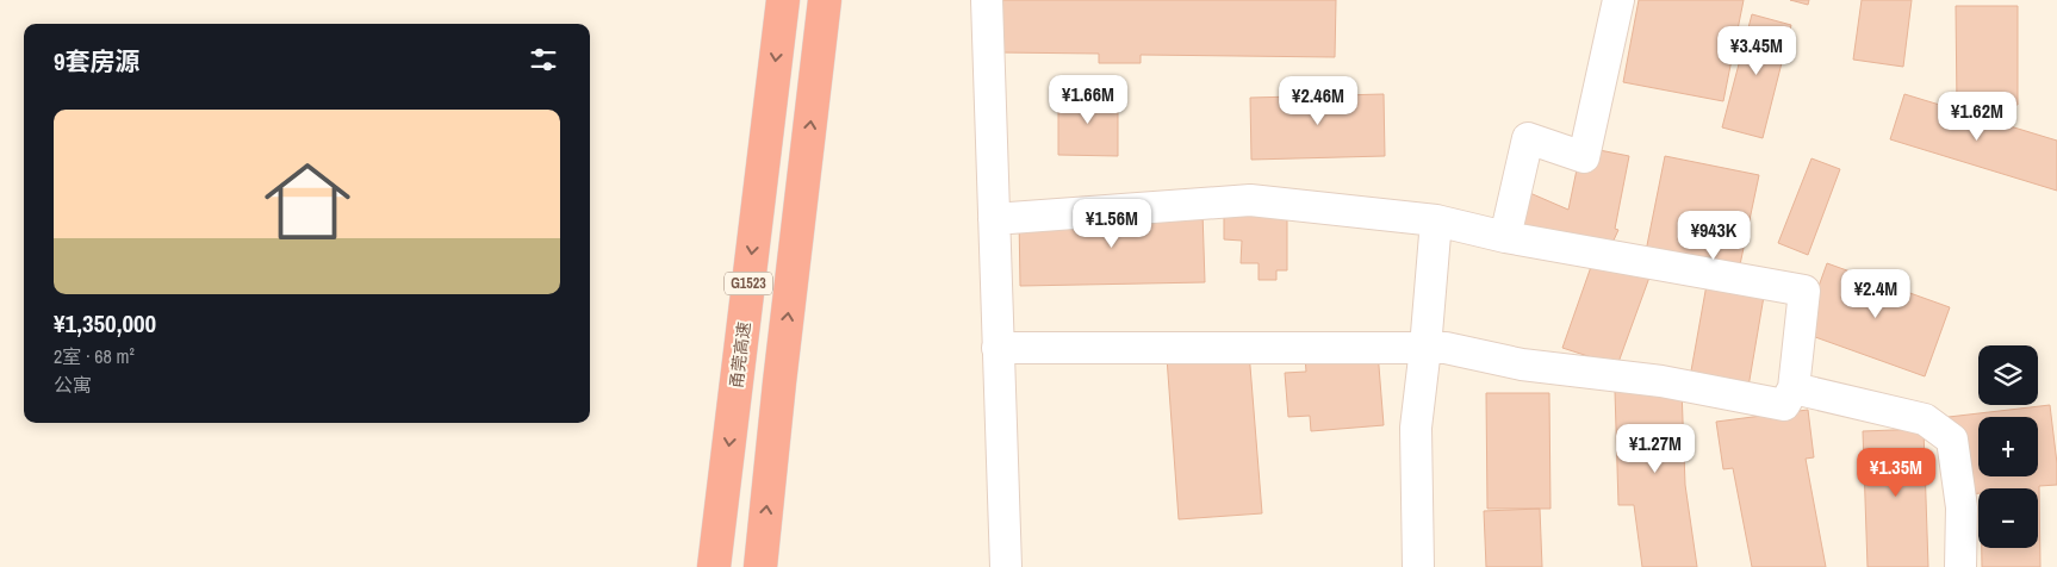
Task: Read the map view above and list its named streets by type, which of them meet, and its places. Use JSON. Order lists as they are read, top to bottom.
{
  "streets": {
    "highway": ["G1523", "甬莞高速"]
  },
  "page": {
    "heading": "9套房源",
    "price": [
      "¥3.45M",
      "¥1.66M",
      "¥2.46M",
      "¥1.62M",
      "¥1.56M",
      "¥943K",
      "¥2.4M",
      "¥1.27M",
      "¥1.35M"
    ],
    "list": [
      {
        "name": "¥1,350,000",
        "note": "2室 · 68 m² · 公寓"
      }
    ],
    "map_buttons": ["+", "−"]
  }
}
